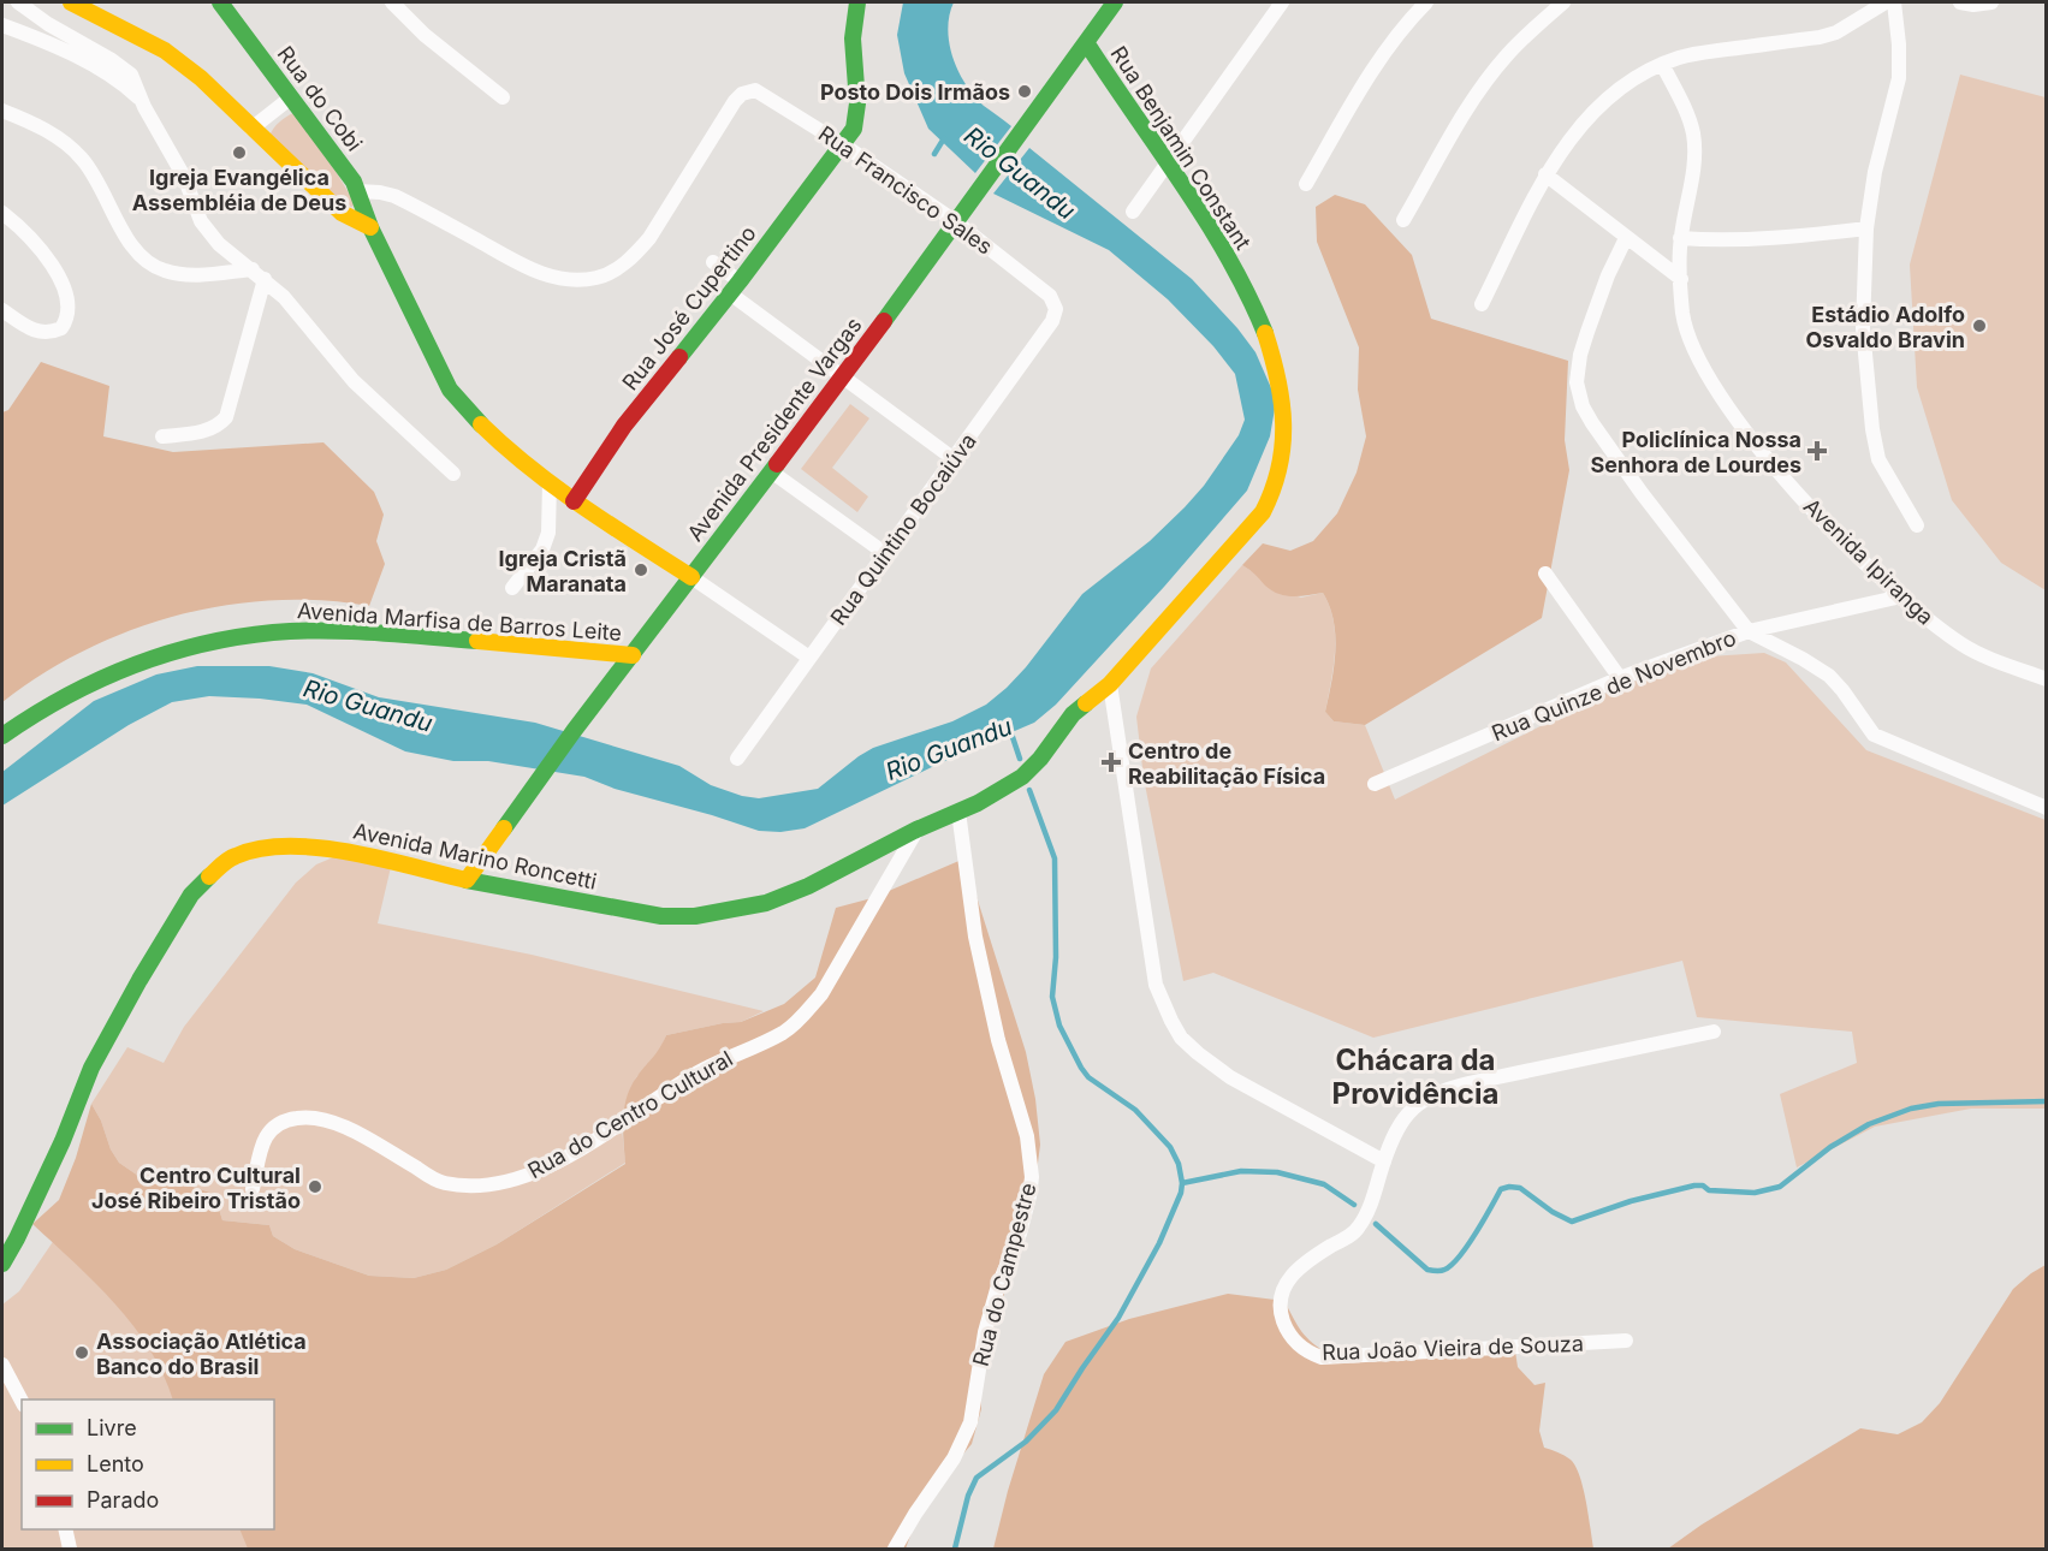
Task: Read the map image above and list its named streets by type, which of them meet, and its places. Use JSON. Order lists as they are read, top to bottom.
{
  "streets": {
    "main road": [
      "Rua do Cobi",
      "Rua Benjamin Constant",
      "Rua José Cupertino",
      "Avenida Presidente Vargas",
      "Avenida Marfisa de Barros Leite",
      "Avenida Marino Roncetti"
    ],
    "street": [
      "Rua Francisco Sales",
      "Rua Quintino Bocaiúva",
      "Avenida Ipiranga",
      "Rua Quinze de Novembro",
      "Rua do Centro Cultural",
      "Rua do Campestre",
      "Rua João Vieira de Souza"
    ]
  },
  "crossings": [
    ["Rua do Cobi", "Rua Francisco Sales"],
    ["Rua do Cobi", "Rua José Cupertino"],
    ["Rua do Cobi", "Avenida Presidente Vargas"],
    ["Rua Benjamin Constant", "Avenida Presidente Vargas"],
    ["Rua Benjamin Constant", "Avenida Marino Roncetti"],
    ["Rua Francisco Sales", "Rua José Cupertino"],
    ["Rua Francisco Sales", "Avenida Presidente Vargas"],
    ["Rua Francisco Sales", "Rua Quintino Bocaiúva"],
    ["Avenida Presidente Vargas", "Avenida Marfisa de Barros Leite"],
    ["Avenida Presidente Vargas", "Avenida Marino Roncetti"],
    ["Avenida Ipiranga", "Rua Quinze de Novembro"],
    ["Avenida Marino Roncetti", "Rua do Centro Cultural"],
    ["Avenida Marino Roncetti", "Rua do Campestre"]
  ],
  "districts": ["Chácara da Providência"],
  "water": ["Rio Guandu"],
  "places": {
    "other": [
      "Posto Dois Irmãos",
      "Igreja Evangélica Assembléia de Deus",
      "Estádio Adolfo Osvaldo Bravin",
      "Igreja Cristã Maranata",
      "Centro Cultural José Ribeiro Tristão",
      "Associação Atlética Banco do Brasil"
    ],
    "health": ["Policlínica Nossa Senhora de Lourdes", "Centro de Reabilitação Física"]
  },
  "legend": ["Livre", "Lento", "Parado"]
}
